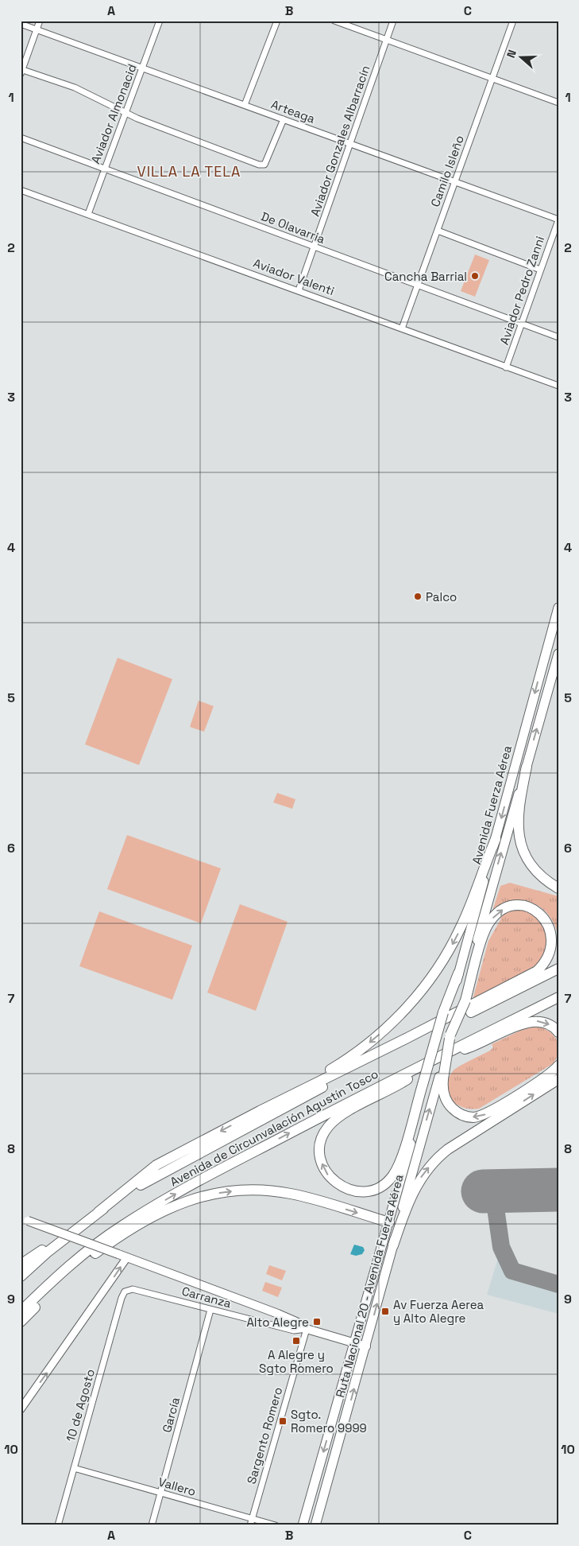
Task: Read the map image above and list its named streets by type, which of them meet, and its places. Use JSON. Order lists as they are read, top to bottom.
{
  "streets": {
    "highway": ["Avenida de Circunvalación Agustín Tosco"],
    "main road": ["Avenida Fuerza Aérea", "Ruta Nacional 20 - Avenida Fuerza Aérea"],
    "street": [
      "Arteaga",
      "Aviador Almonacid",
      "Aviador Gonzales Albarracín",
      "Camilo Isleño",
      "De Olavarria",
      "Aviador Valenti",
      "Aviador Pedro Zanni",
      "Carranza",
      "10 de Agosto",
      "García",
      "Sargento Romero",
      "Vallero"
    ]
  },
  "crossings": [
    ["Arteaga", "Aviador Almonacid"],
    ["Arteaga", "Aviador Gonzales Albarracín"],
    ["Arteaga", "Camilo Isleño"],
    ["Arteaga", "Aviador Pedro Zanni"],
    ["Aviador Almonacid", "De Olavarria"],
    ["Aviador Almonacid", "Aviador Valenti"],
    ["Aviador Gonzales Albarracín", "De Olavarria"],
    ["Aviador Gonzales Albarracín", "Aviador Valenti"],
    ["Camilo Isleño", "De Olavarria"],
    ["Camilo Isleño", "Aviador Valenti"],
    ["De Olavarria", "Aviador Pedro Zanni"],
    ["Aviador Valenti", "Aviador Pedro Zanni"],
    ["Carranza", "10 de Agosto"],
    ["Carranza", "García"],
    ["Carranza", "Sargento Romero"],
    ["10 de Agosto", "Vallero"],
    ["García", "Vallero"],
    ["Sargento Romero", "Vallero"]
  ],
  "districts": ["VILLA LA TELA"],
  "places": {
    "other": ["Cancha Barrial", "Palco"],
    "transit": [
      "Av Fuerza Aerea y Alto Alegre",
      "Alto Alegre",
      "A Alegre y Sgto Romero",
      "Sgto. Romero 9999"
    ]
  },
  "north": "left",
  "grid": {
    "columns": ["A", "B", "C"],
    "rows": [
      "1",
      "2",
      "3",
      "4",
      "5",
      "6",
      "7",
      "8",
      "9",
      "10"
    ]
  }
}
